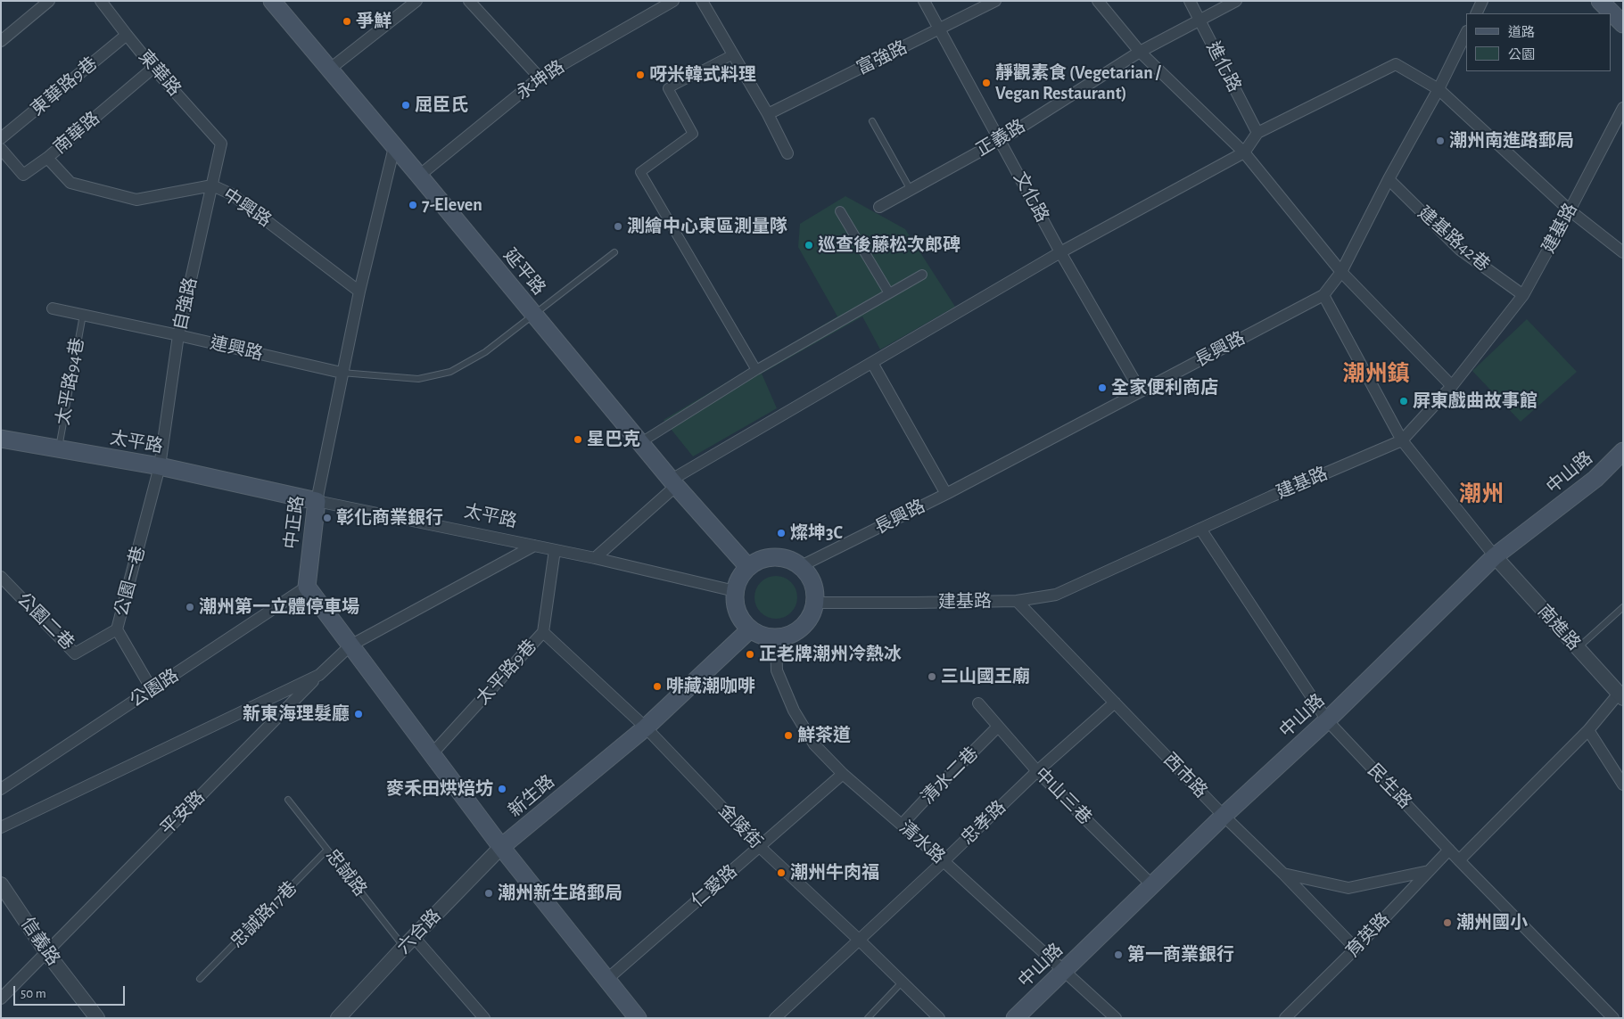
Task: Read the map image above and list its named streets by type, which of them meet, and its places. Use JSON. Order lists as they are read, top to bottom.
{
  "streets": {
    "main road": [
      "延平路",
      "太平路",
      "中山路",
      "中正路",
      "新生路"
    ],
    "street": [
      "富強路",
      "進化路",
      "東華路",
      "永坤路",
      "東華路9巷",
      "南華路",
      "正義路",
      "文化路",
      "中興路",
      "建基路",
      "建基路42巷",
      "自強路",
      "連興路",
      "長興路",
      "公園一巷",
      "公園二巷",
      "南進路",
      "太平路9巷",
      "公園路",
      "清水二巷",
      "西市路",
      "民生路",
      "中山三巷",
      "平安路",
      "忠孝路",
      "金陵街",
      "清水路",
      "仁愛路",
      "六合路",
      "育英路",
      "信義路"
    ],
    "lane": ["太平路94巷", "忠誠路", "忠誠路17巷"]
  },
  "crossings": [
    ["富強路", "文化路"],
    ["進化路", "正義路"],
    ["東華路", "東華路9巷"],
    ["東華路", "南華路"],
    ["東華路", "自強路"],
    ["永坤路", "延平路"],
    ["南華路", "中興路"],
    ["正義路", "文化路"],
    ["文化路", "長興路"],
    ["中興路", "自強路"],
    ["中興路", "中正路"],
    ["建基路", "建基路42巷"],
    ["建基路", "延平路"],
    ["建基路", "長興路"],
    ["建基路", "太平路"],
    ["建基路", "西市路"],
    ["建基路", "民生路"],
    ["建基路", "新生路"],
    ["建基路", "清水路"],
    ["建基路42巷", "長興路"],
    ["延平路", "長興路"],
    ["延平路", "太平路"],
    ["延平路", "中正路"],
    ["延平路", "新生路"],
    ["延平路", "清水路"],
    ["自強路", "連興路"],
    ["自強路", "太平路"],
    ["自強路", "公園一巷"],
    ["連興路", "太平路94巷"],
    ["連興路", "中正路"],
    ["長興路", "太平路"],
    ["長興路", "新生路"],
    ["長興路", "清水路"],
    ["太平路94巷", "太平路"],
    ["太平路", "中正路"],
    ["太平路", "公園一巷"],
    ["太平路", "太平路9巷"],
    ["太平路", "新生路"],
    ["太平路", "平安路"],
    ["太平路", "清水路"],
    ["中山路", "南進路"],
    ["中山路", "西市路"],
    ["中山路", "民生路"],
    ["中山路", "中山三巷"],
    ["中山路", "清水路"],
    ["中正路", "公園路"],
    ["公園一巷", "公園二巷"],
    ["公園一巷", "公園路"],
    ["太平路9巷", "金陵街"],
    ["清水二巷", "中山三巷"],
    ["清水二巷", "清水路"],
    ["西市路", "忠孝路"],
    ["西市路", "育英路"],
    ["民生路", "育英路"],
    ["新生路", "金陵街"],
    ["新生路", "清水路"],
    ["新生路", "六合路"],
    ["中山三巷", "忠孝路"],
    ["平安路", "信義路"],
    ["忠孝路", "金陵街"],
    ["忠孝路", "清水路"],
    ["金陵街", "仁愛路"],
    ["清水路", "仁愛路"],
    ["忠誠路", "忠誠路17巷"],
    ["忠誠路", "六合路"]
  ],
  "districts": ["潮州鎮", "潮州"],
  "places": [
    "爭鮮",
    "呀米韓式料理",
    "靜觀素食 (Vegetarian / Vegan Restaurant)",
    "屈臣氏",
    "潮州南進路郵局",
    "7-Eleven",
    "測繪中心東區測量隊",
    "巡查後藤松次郎碑",
    "全家便利商店",
    "屏東戲曲故事館",
    "星巴克",
    "彰化商業銀行",
    "燦坤3C",
    "潮州第一立體停車場",
    "正老牌潮州冷熱冰",
    "三山國王廟",
    "啡藏潮咖啡",
    "新東海理髮廳",
    "鮮茶道",
    "麥禾田烘焙坊",
    "潮州牛肉福",
    "潮州新生路郵局",
    "潮州國小",
    "第一商業銀行"
  ],
  "legend": ["道路", "公園"],
  "scale_bar": "50 m"
}
